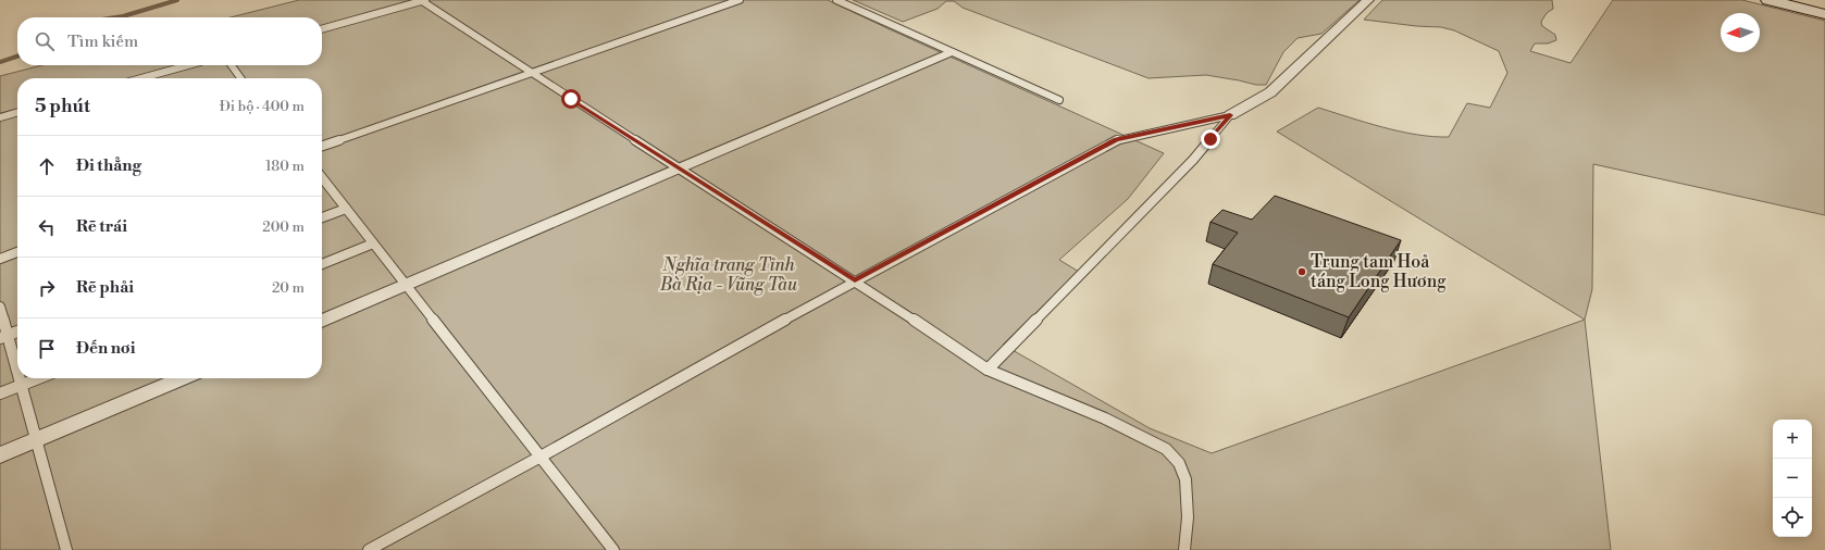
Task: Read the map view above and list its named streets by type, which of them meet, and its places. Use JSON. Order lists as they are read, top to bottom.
{
  "parks": ["Nghĩa trang Tỉnh Bà Rịa - Vũng Tàu"],
  "places": ["Trung tam Hoả táng Long Hương"],
  "north": "left",
  "page": {
    "search": "Tìm kiếm",
    "heading": ["5 phút", "Đi bộ · 400 m"],
    "list": [
      ["Đi thẳng", "180 m"],
      ["Rẽ trái", "200 m"],
      ["Rẽ phải", "20 m"],
      "Đến nơi"
    ],
    "map_buttons": ["+", "−"]
  }
}
